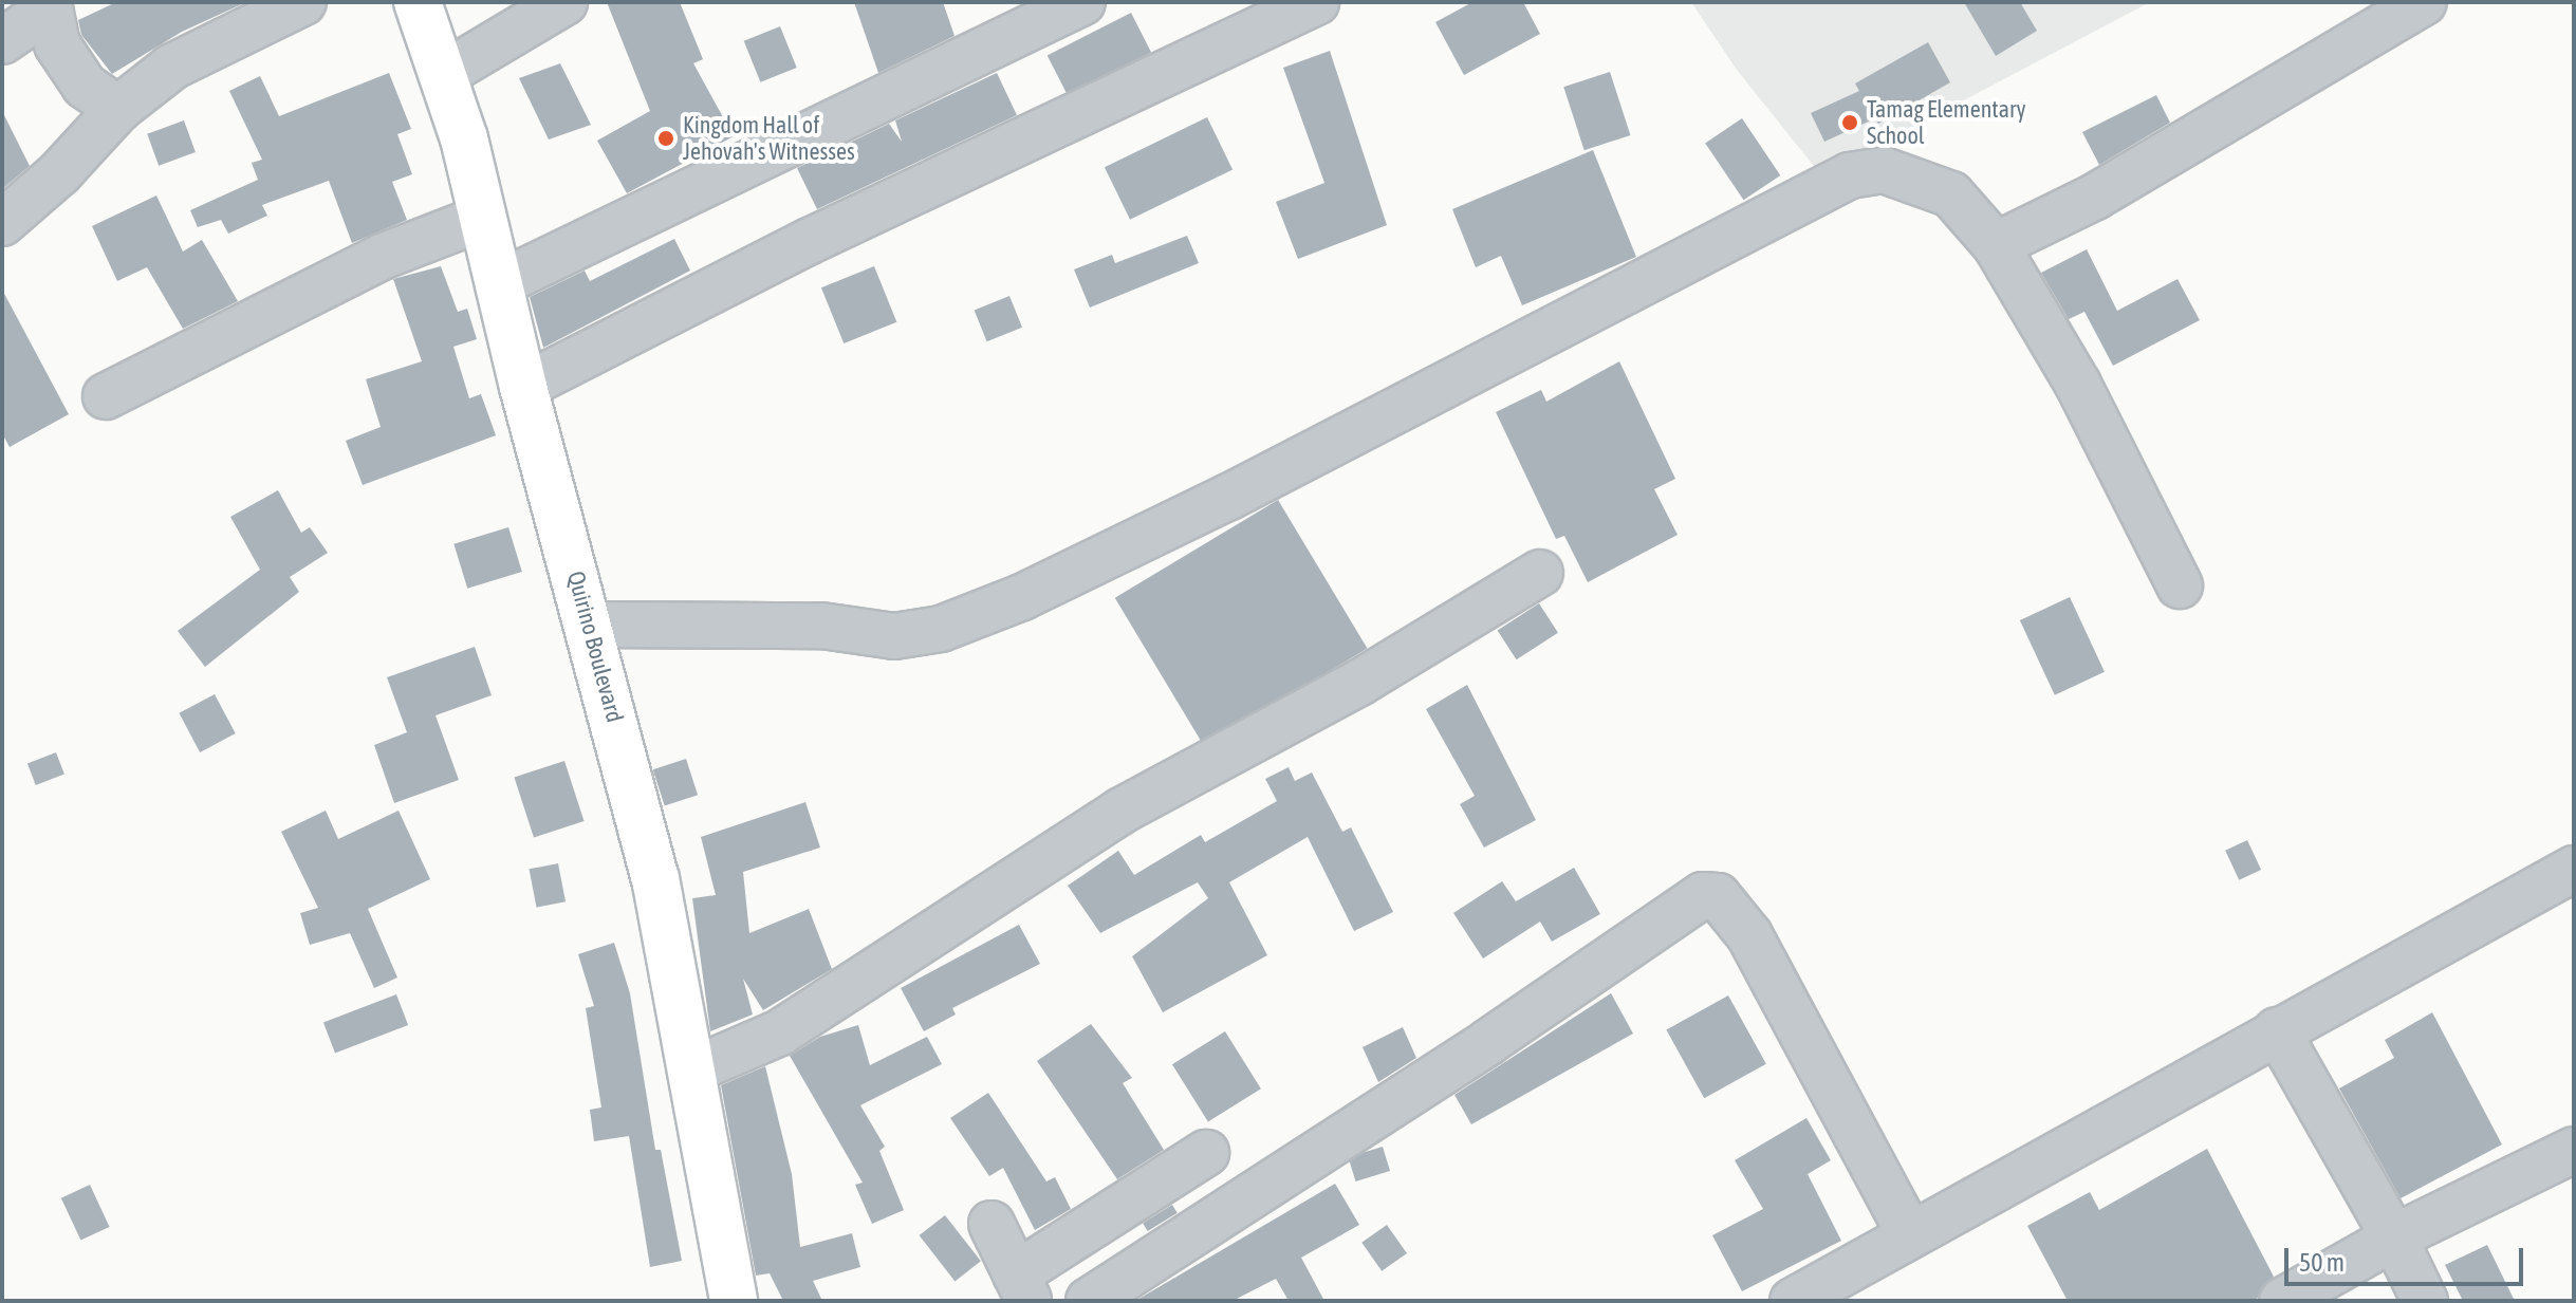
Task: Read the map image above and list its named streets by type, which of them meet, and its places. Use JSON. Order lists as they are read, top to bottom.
{
  "streets": {
    "main road": ["Quirino Boulevard"]
  },
  "places": ["Tamag Elementary School", "Kingdom Hall of Jehovah's Witnesses"],
  "scale_bar": "50 m"
}
